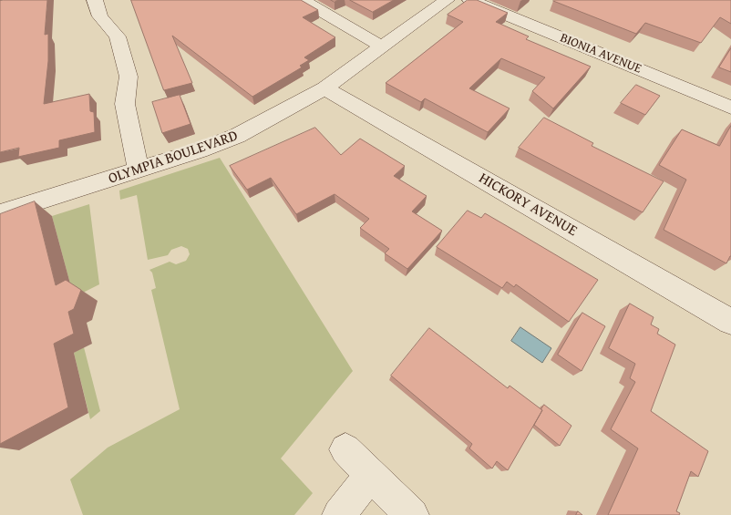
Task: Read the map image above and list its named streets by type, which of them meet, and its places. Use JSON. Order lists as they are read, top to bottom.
{
  "streets": {
    "street": ["BIONIA AVENUE", "OLYMPIA BOULEVARD", "HICKORY AVENUE"]
  },
  "crossings": [
    ["OLYMPIA BOULEVARD", "HICKORY AVENUE"]
  ]
}
